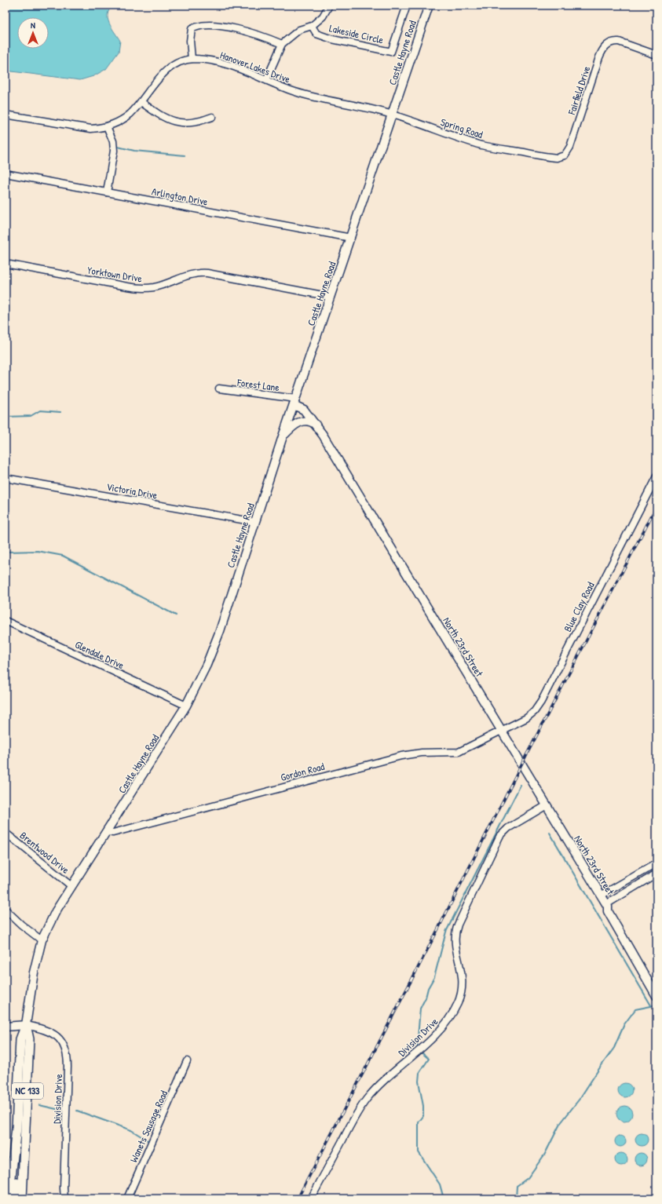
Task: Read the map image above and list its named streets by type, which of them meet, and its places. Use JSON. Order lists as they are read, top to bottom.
{
  "streets": {
    "highway": ["NC 133"],
    "main road": ["Castle Hayne Road", "North 23rd Street"],
    "street": [
      "Lakeside Circle",
      "Hanover Lakes Drive",
      "Fairfield Drive",
      "Spring Road",
      "Arlington Drive",
      "Yorktown Drive",
      "Forest Lane",
      "Victoria Drive",
      "Blue Clay Road",
      "Glendale Drive",
      "Gordon Road",
      "Brentwood Drive",
      "Division Drive",
      "Wanets Sausage Road"
    ]
  },
  "crossings": [
    ["Castle Hayne Road", "Hanover Lakes Drive"],
    ["Castle Hayne Road", "Spring Road"],
    ["Castle Hayne Road", "Arlington Drive"],
    ["Castle Hayne Road", "Yorktown Drive"],
    ["Castle Hayne Road", "Forest Lane"],
    ["Castle Hayne Road", "Victoria Drive"],
    ["Castle Hayne Road", "North 23rd Street"],
    ["Castle Hayne Road", "Glendale Drive"],
    ["Castle Hayne Road", "Gordon Road"],
    ["Castle Hayne Road", "Brentwood Drive"],
    ["Castle Hayne Road", "Division Drive"],
    ["Castle Hayne Road", "NC 133"],
    ["Hanover Lakes Drive", "Spring Road"],
    ["Fairfield Drive", "Spring Road"],
    ["Forest Lane", "North 23rd Street"],
    ["Blue Clay Road", "North 23rd Street"],
    ["Blue Clay Road", "Gordon Road"],
    ["North 23rd Street", "Gordon Road"],
    ["North 23rd Street", "Division Drive"],
    ["Division Drive", "NC 133"]
  ],
  "north": "top"
}
